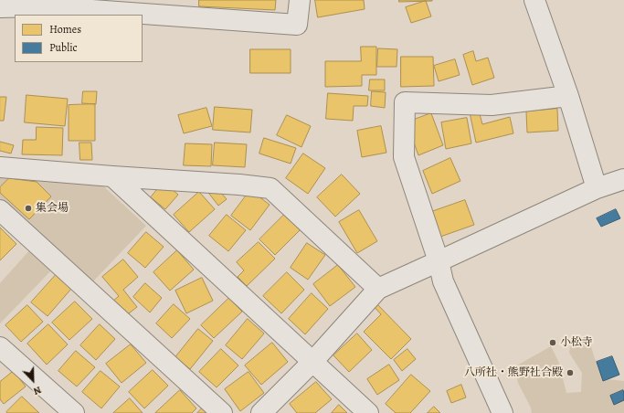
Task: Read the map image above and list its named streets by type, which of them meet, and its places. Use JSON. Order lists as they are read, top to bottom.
{
  "places": ["集会場", "小松寺", "八所社・熊野社合殿"],
  "legend": ["Homes", "Public"],
  "north": "bottom right"
}
